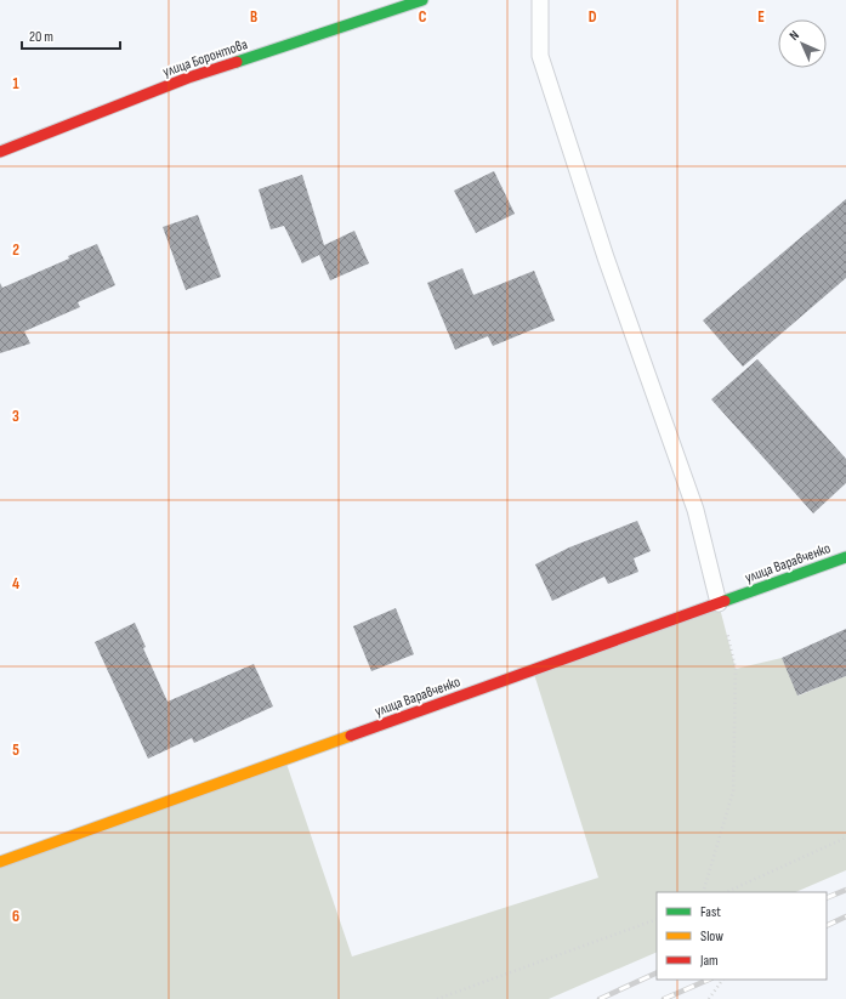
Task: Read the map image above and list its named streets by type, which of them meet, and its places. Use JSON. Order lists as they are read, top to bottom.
{
  "streets": {
    "street": ["улица Боронтова", "улица Варавченко"]
  },
  "legend": ["Fast", "Slow", "Jam"],
  "scale_bar": "20 m",
  "north": "top left",
  "grid": {
    "columns": [
      "B",
      "C",
      "D",
      "E"
    ],
    "rows": [
      "1",
      "2",
      "3",
      "4",
      "5",
      "6"
    ]
  }
}
